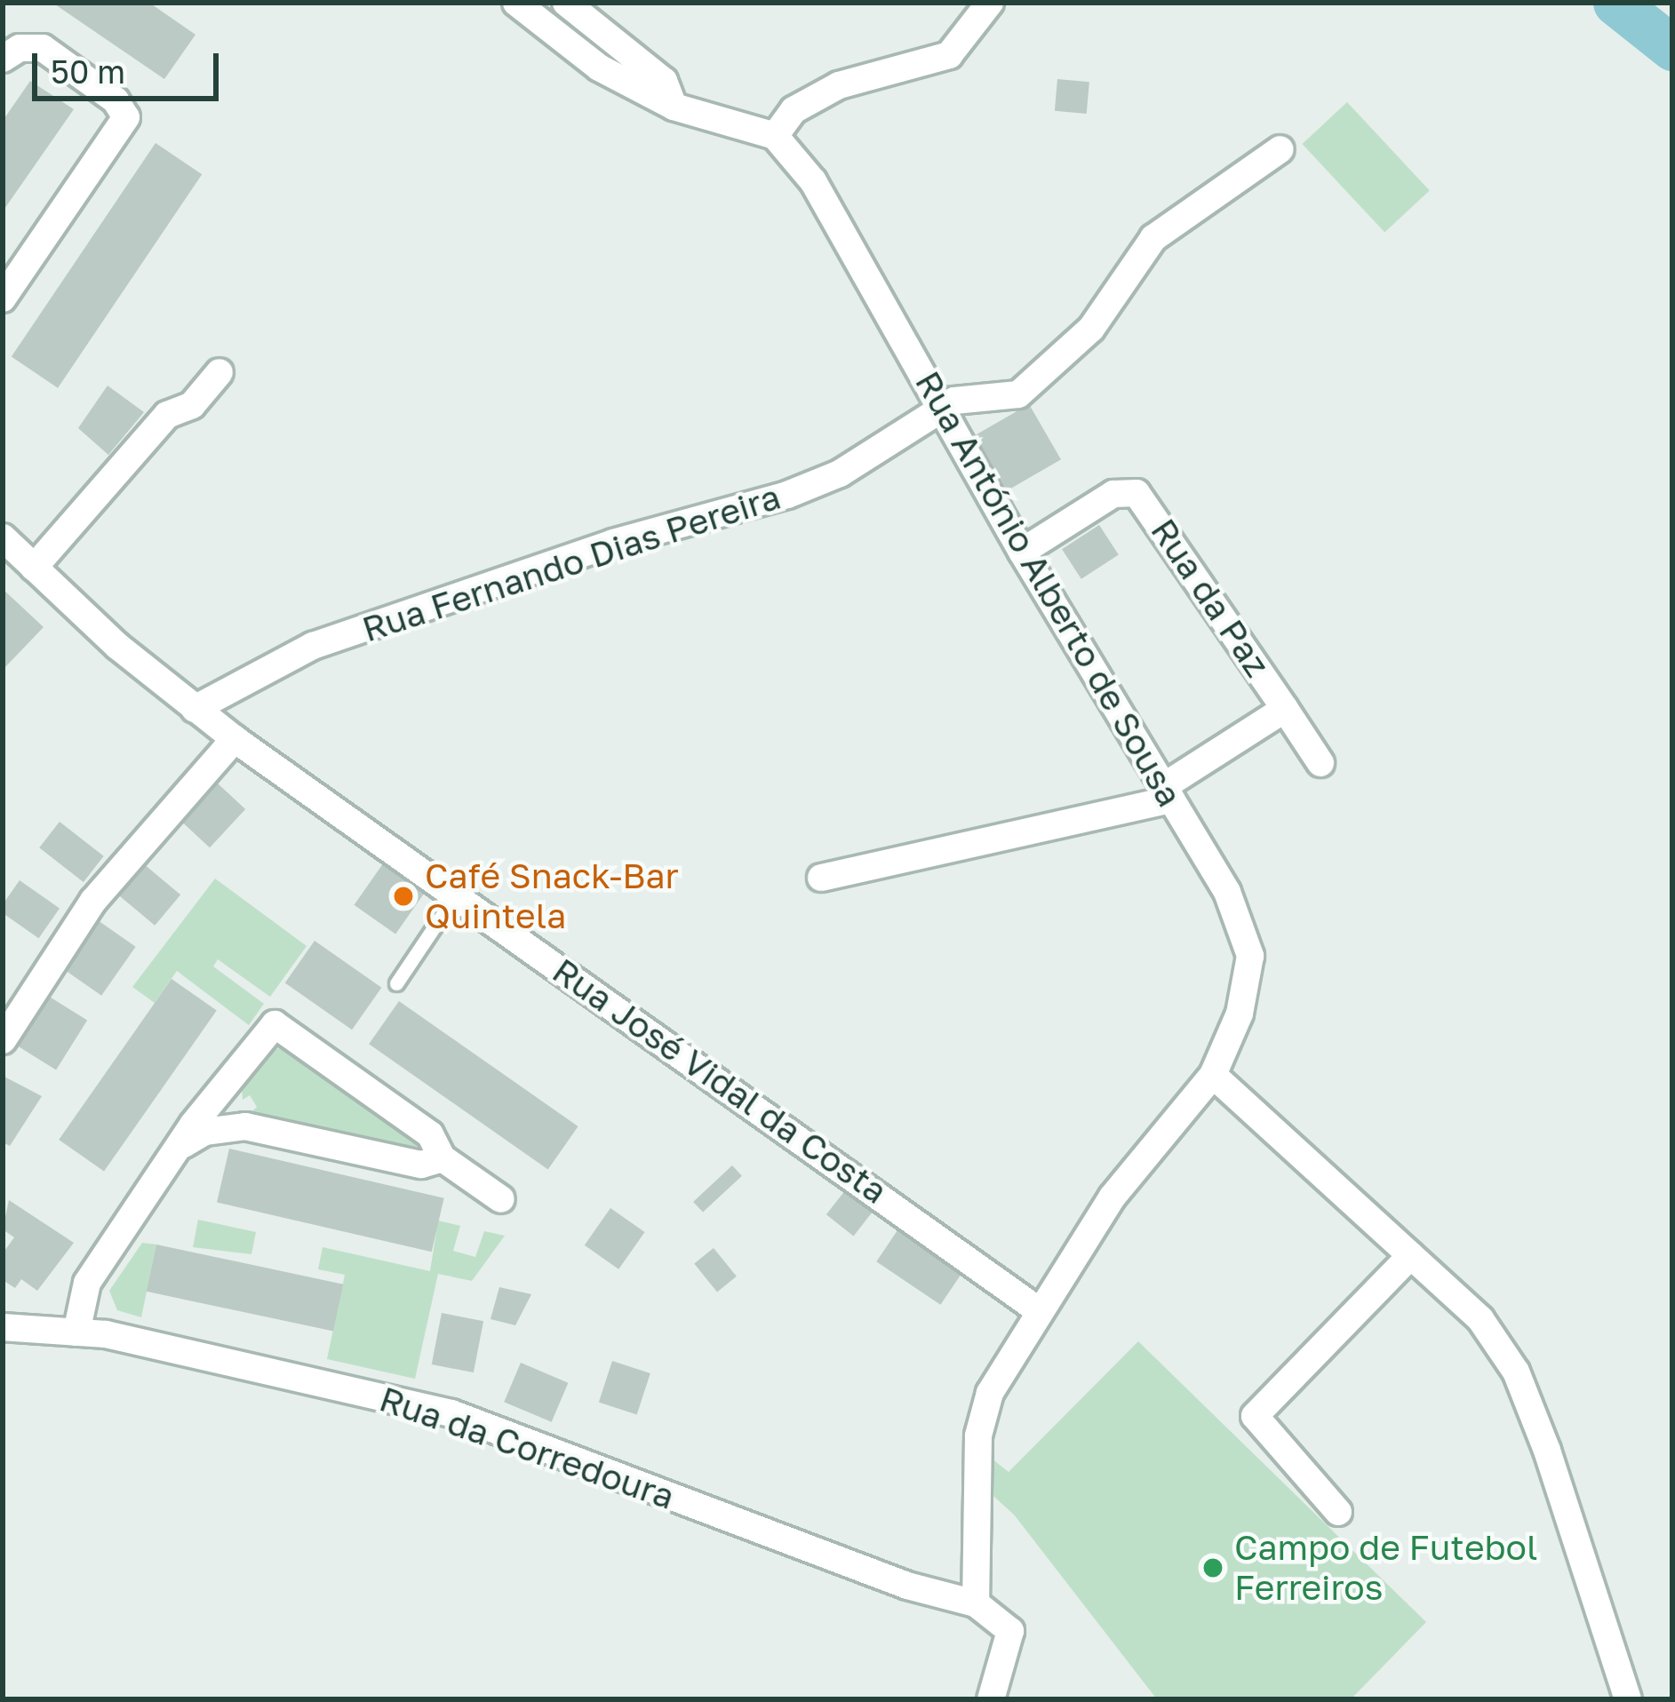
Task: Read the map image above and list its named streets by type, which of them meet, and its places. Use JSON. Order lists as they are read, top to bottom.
{
  "streets": {
    "street": [
      "Rua Fernando Dias Pereira",
      "Rua António Alberto de Sousa",
      "Rua da Paz",
      "Rua José Vidal da Costa",
      "Rua da Corredoura"
    ]
  },
  "crossings": [
    ["Rua Fernando Dias Pereira", "Rua António Alberto de Sousa"],
    ["Rua Fernando Dias Pereira", "Rua José Vidal da Costa"],
    ["Rua António Alberto de Sousa", "Rua da Paz"],
    ["Rua António Alberto de Sousa", "Rua José Vidal da Costa"],
    ["Rua António Alberto de Sousa", "Rua da Corredoura"]
  ],
  "places": ["Café Snack-Bar Quintela", "Campo de Futebol Ferreiros"],
  "scale_bar": "50 m"
}
